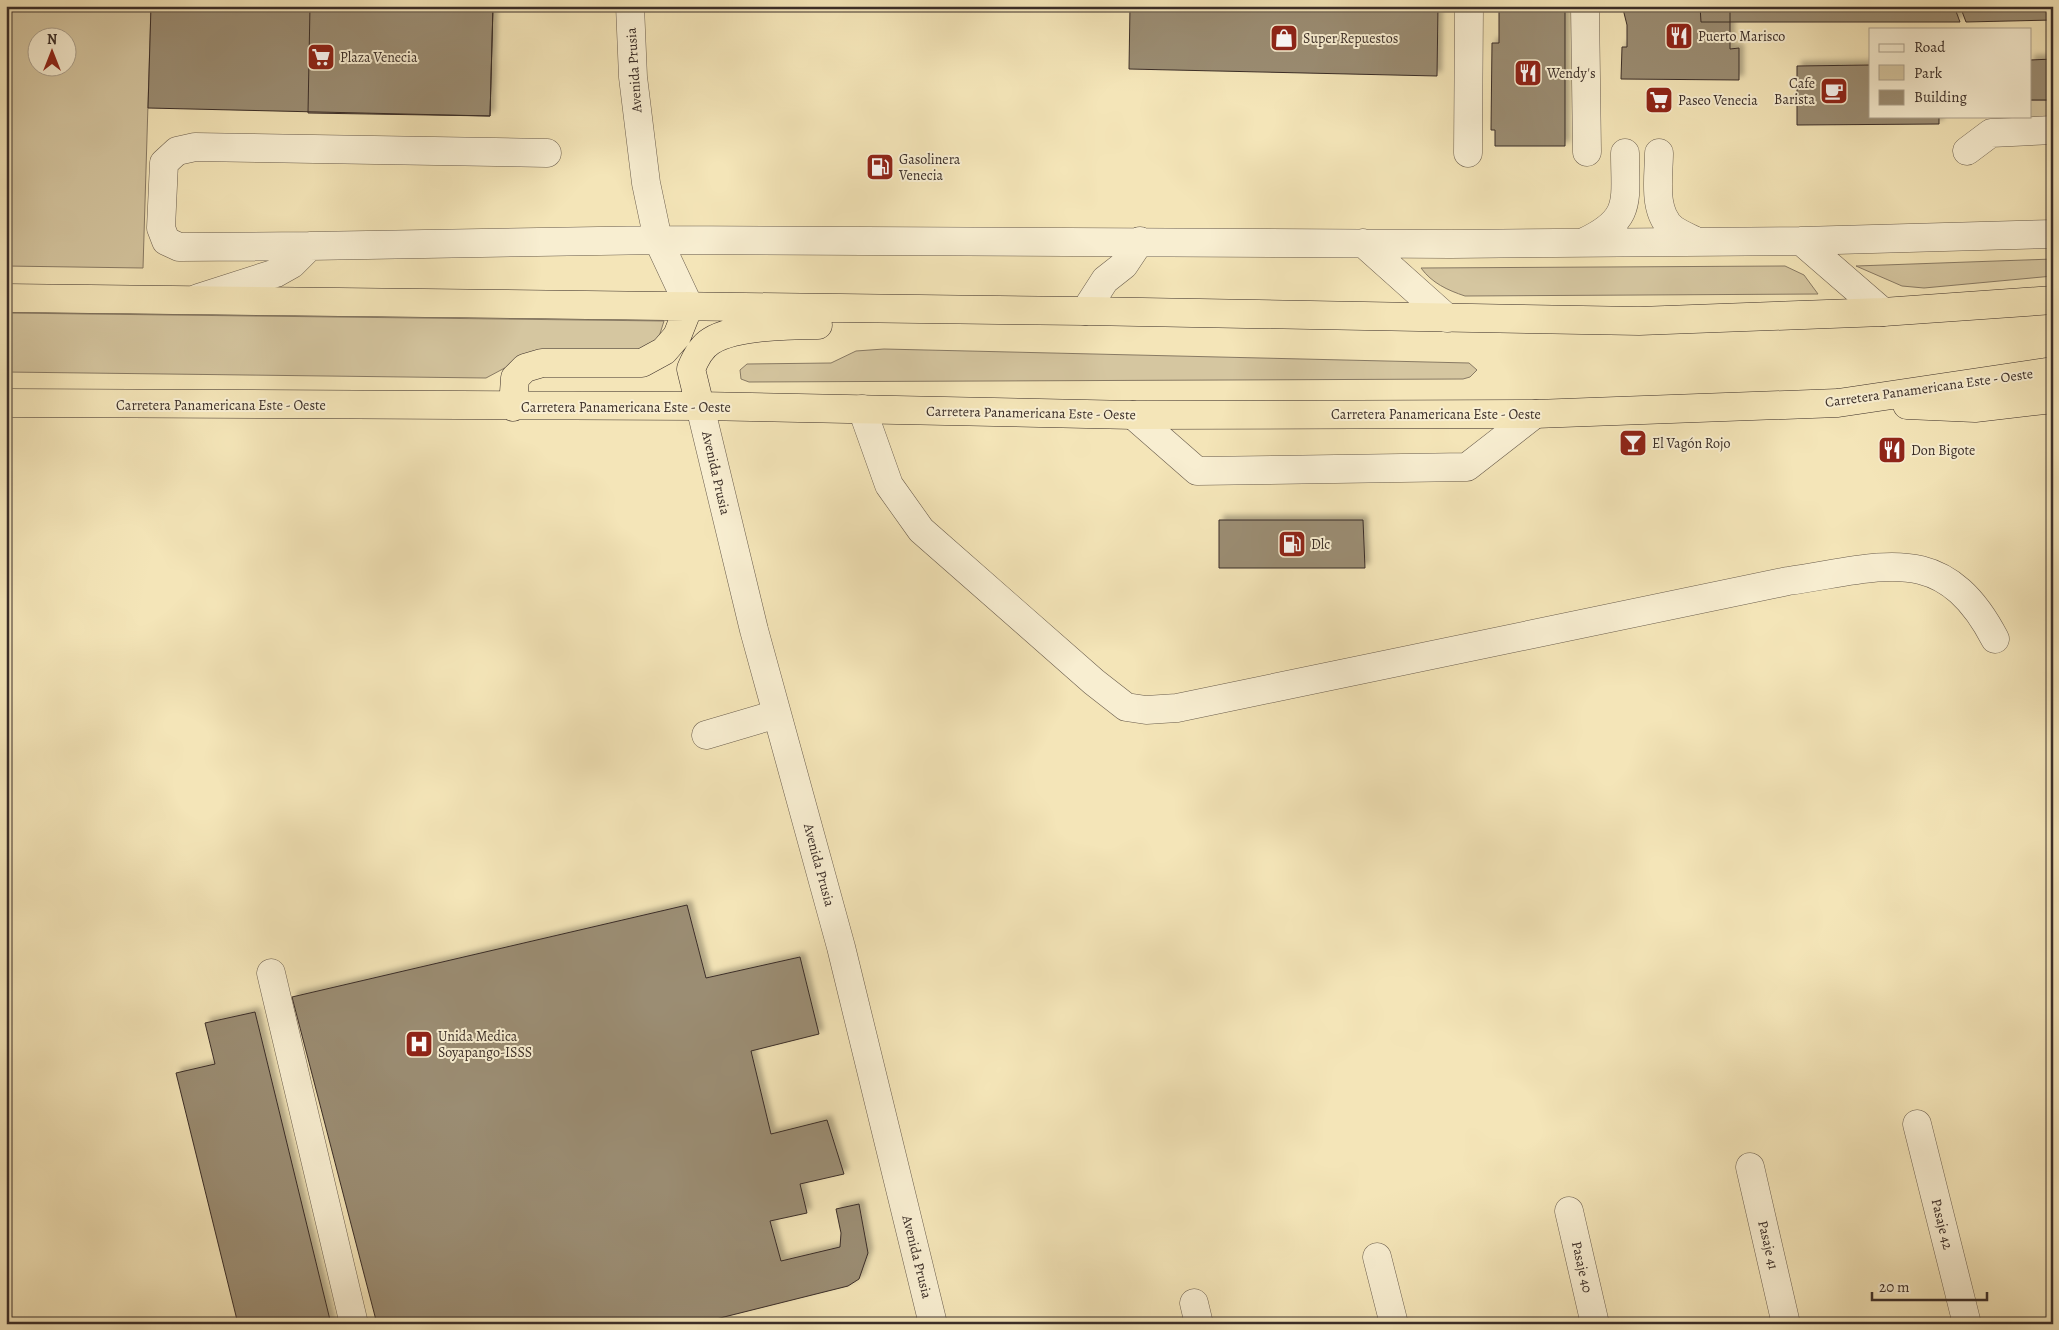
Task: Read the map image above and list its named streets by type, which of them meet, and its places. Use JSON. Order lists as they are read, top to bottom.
{
  "streets": {
    "highway": ["Carretera Panamericana Este - Oeste"],
    "street": [
      "Avenida Prusia",
      "Pasaje 42",
      "Pasaje 41",
      "Pasaje 40"
    ]
  },
  "crossings": [
    ["Avenida Prusia", "Carretera Panamericana Este - Oeste"]
  ],
  "places": {
    "restaurant": ["Puerto Marisco", "Wendy's", "Don Bigote"],
    "shop": ["Super Repuestos"],
    "supermarket": ["Plaza Venecia", "Paseo Venecia"],
    "cafe": ["Cafe Barista"],
    "fuel station": ["Gasolinera Venecia", "Dlc"],
    "bar": ["El Vagón Rojo"],
    "hospital": ["Unida Medica Soyapango-ISSS"]
  },
  "legend": ["Road", "Park", "Building"],
  "scale_bar": "20 m",
  "north": "top"
}
